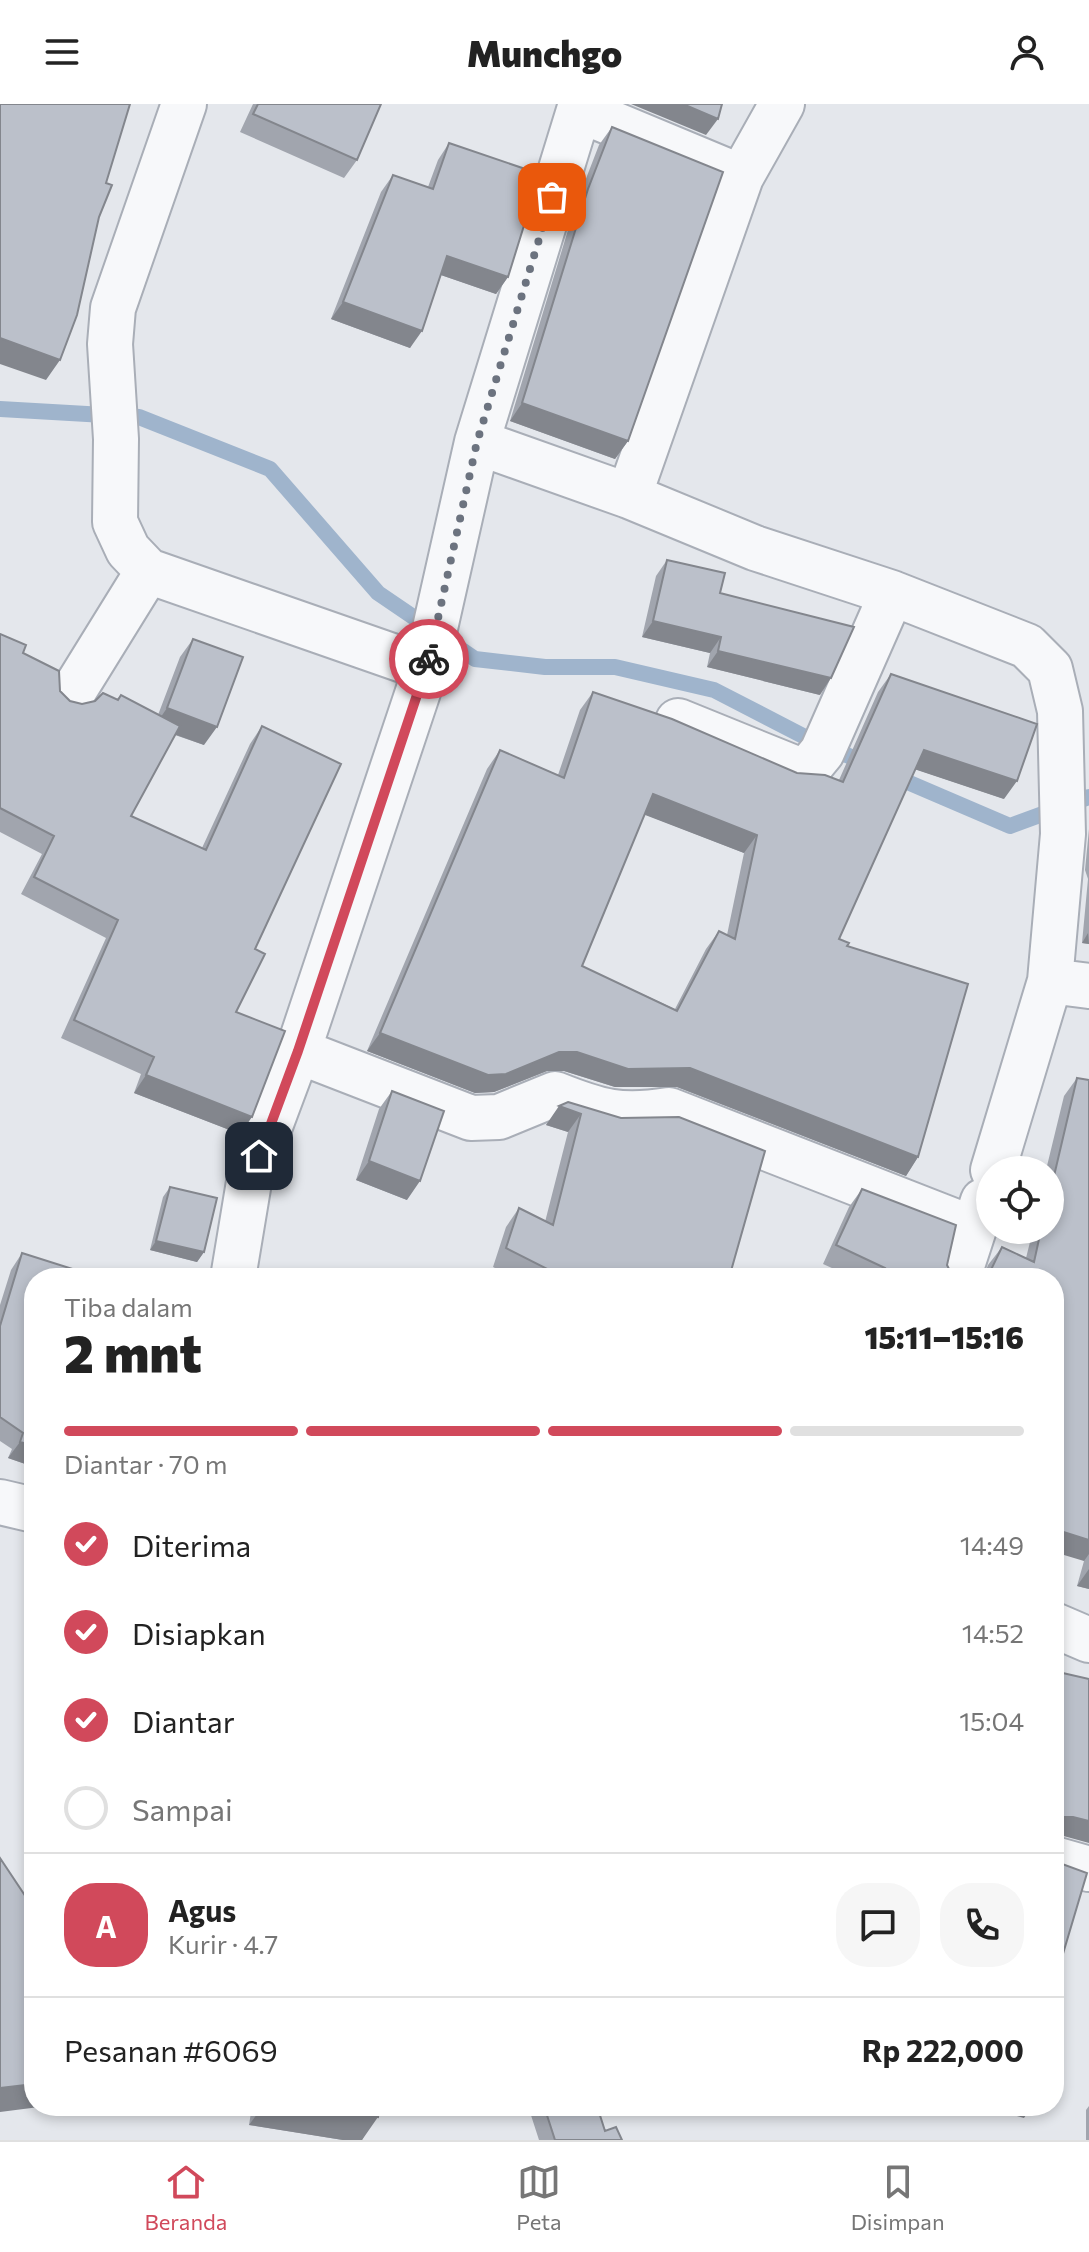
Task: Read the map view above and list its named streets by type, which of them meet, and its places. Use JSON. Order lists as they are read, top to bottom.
{
  "page": {
    "header": "Munchgo",
    "heading": ["2 mnt", "Tiba dalam", "15:11–15:16"],
    "panel": [
      "Agus",
      "Kurir · 4.7",
      "Pesanan #6069",
      "Rp 222,000"
    ],
    "bar": "Diantar · 70 m",
    "list": [
      ["Diterima", "14:49"],
      ["Disiapkan", "14:52"],
      ["Diantar", "15:04"],
      "Sampai"
    ],
    "round": "A",
    "tabs": ["Beranda", "Peta", "Disimpan"]
  }
}
